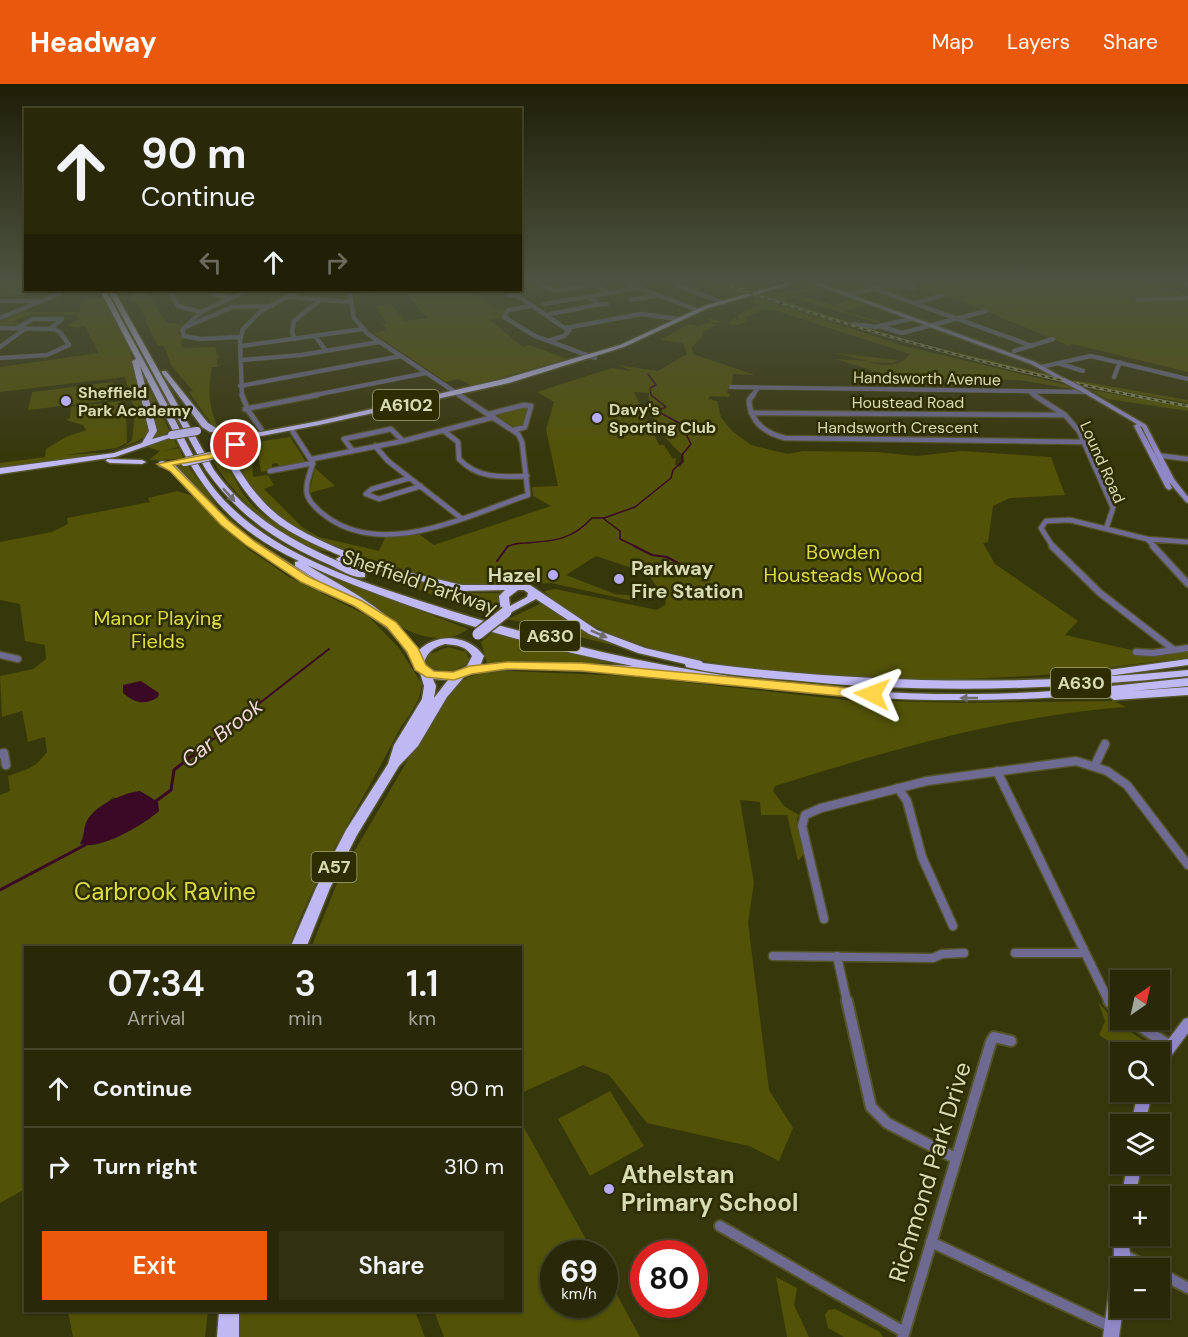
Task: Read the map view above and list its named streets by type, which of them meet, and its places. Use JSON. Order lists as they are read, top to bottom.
{
  "streets": {
    "highway": [
      "A6102",
      "Sheffield Parkway",
      "A630",
      "A57"
    ],
    "street": [
      "Handsworth Avenue",
      "Houstead Road",
      "Handsworth Crescent",
      "Lound Road",
      "Richmond Park Drive"
    ]
  },
  "crossings": [
    ["Handsworth Avenue", "Lound Road"],
    ["Houstead Road", "Handsworth Crescent"],
    ["Houstead Road", "Lound Road"],
    ["Handsworth Crescent", "Lound Road"]
  ],
  "water": ["Car Brook"],
  "parks": ["Bowden Housteads Wood", "Manor Playing Fields", "Carbrook Ravine"],
  "places": [
    "Sheffield Park Academy",
    "Davy's Sporting Club",
    "Hazel",
    "Parkway Fire Station",
    "Athelstan Primary School"
  ],
  "north": "top right",
  "page": {
    "header": "Headway",
    "nav": ["Map", "Layers", "Share"],
    "turn": ["90 m", "Continue"],
    "eta": [
      "07:34",
      "Arrival",
      "3",
      "min",
      "1.1",
      "km"
    ],
    "map_buttons": ["+", "−"],
    "list": [
      {
        "name": "Continue",
        "value": "90 m"
      },
      {
        "name": "Turn right",
        "value": "310 m"
      }
    ],
    "buttons": ["Exit", "Share"],
    "speed": "69 km/h",
    "limit": "80"
  }
}
